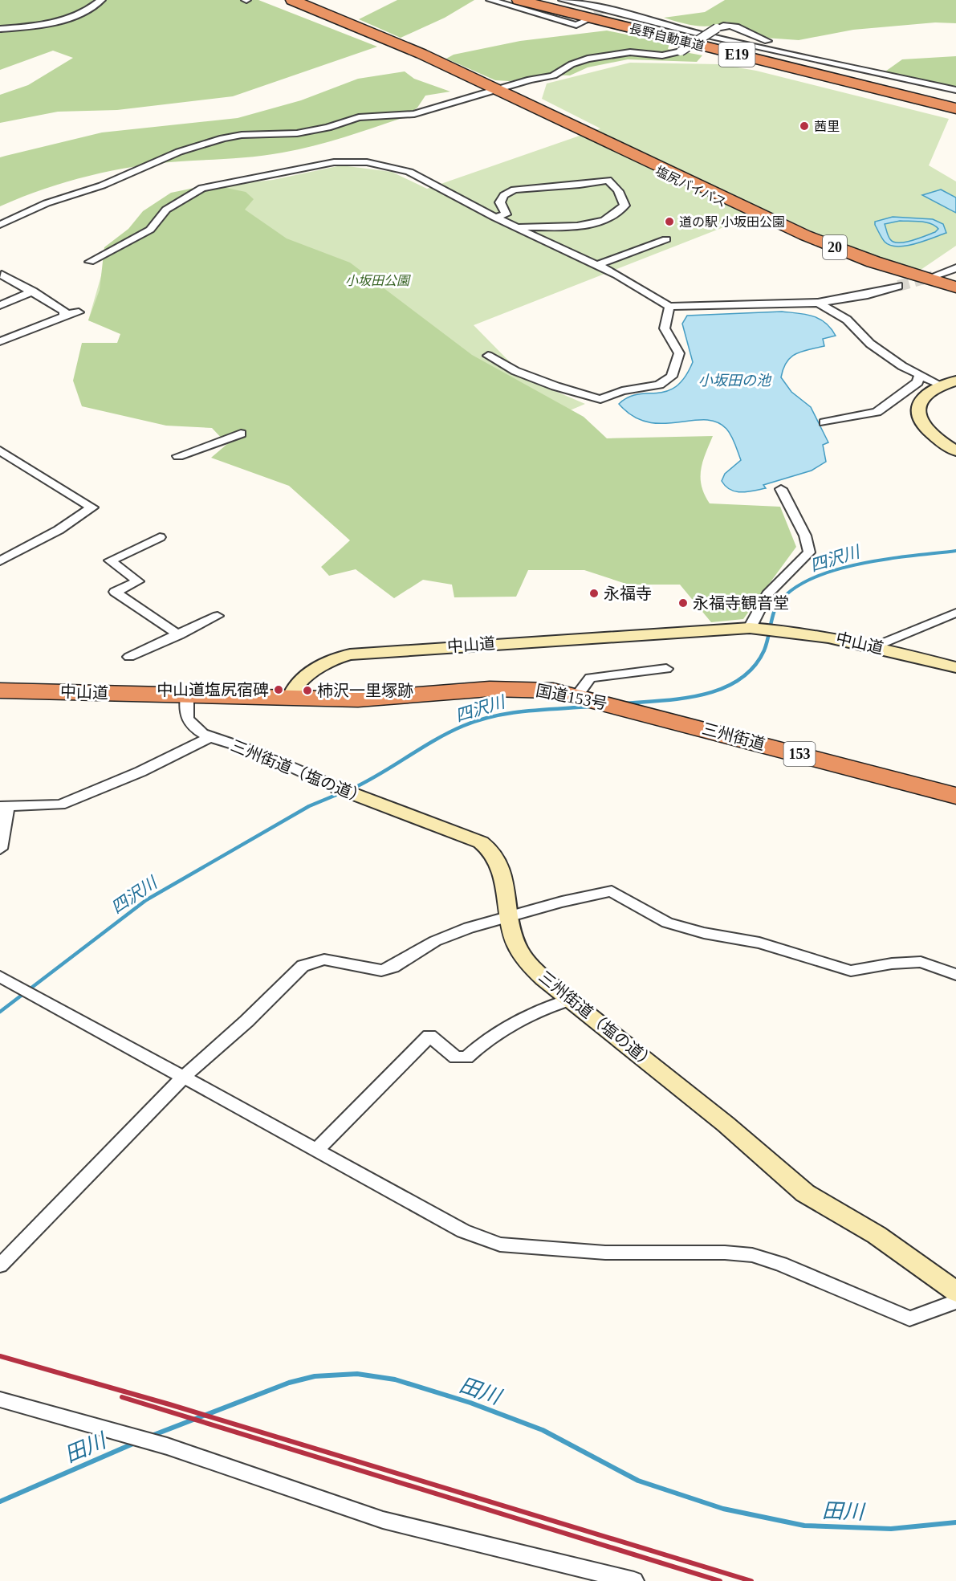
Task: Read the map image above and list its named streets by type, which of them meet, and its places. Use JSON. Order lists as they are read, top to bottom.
{
  "streets": {
    "highway": [
      "長野自動車道",
      "E19",
      "塩尻バイパス",
      "20",
      "中山道",
      "国道153号",
      "三州街道",
      "153"
    ],
    "street": ["三州街道（塩の道）"]
  },
  "crossings": [
    ["中山道", "国道153号"],
    ["中山道", "三州街道（塩の道）"],
    ["国道153号", "三州街道"]
  ],
  "water": ["小坂田の池", "四沢川", "田川"],
  "parks": ["小坂田公園"],
  "places": [
    "茜里",
    "道の駅 小坂田公園",
    "永福寺",
    "永福寺観音堂",
    "中山道塩尻宿碑",
    "柿沢一里塚跡"
  ]
}
